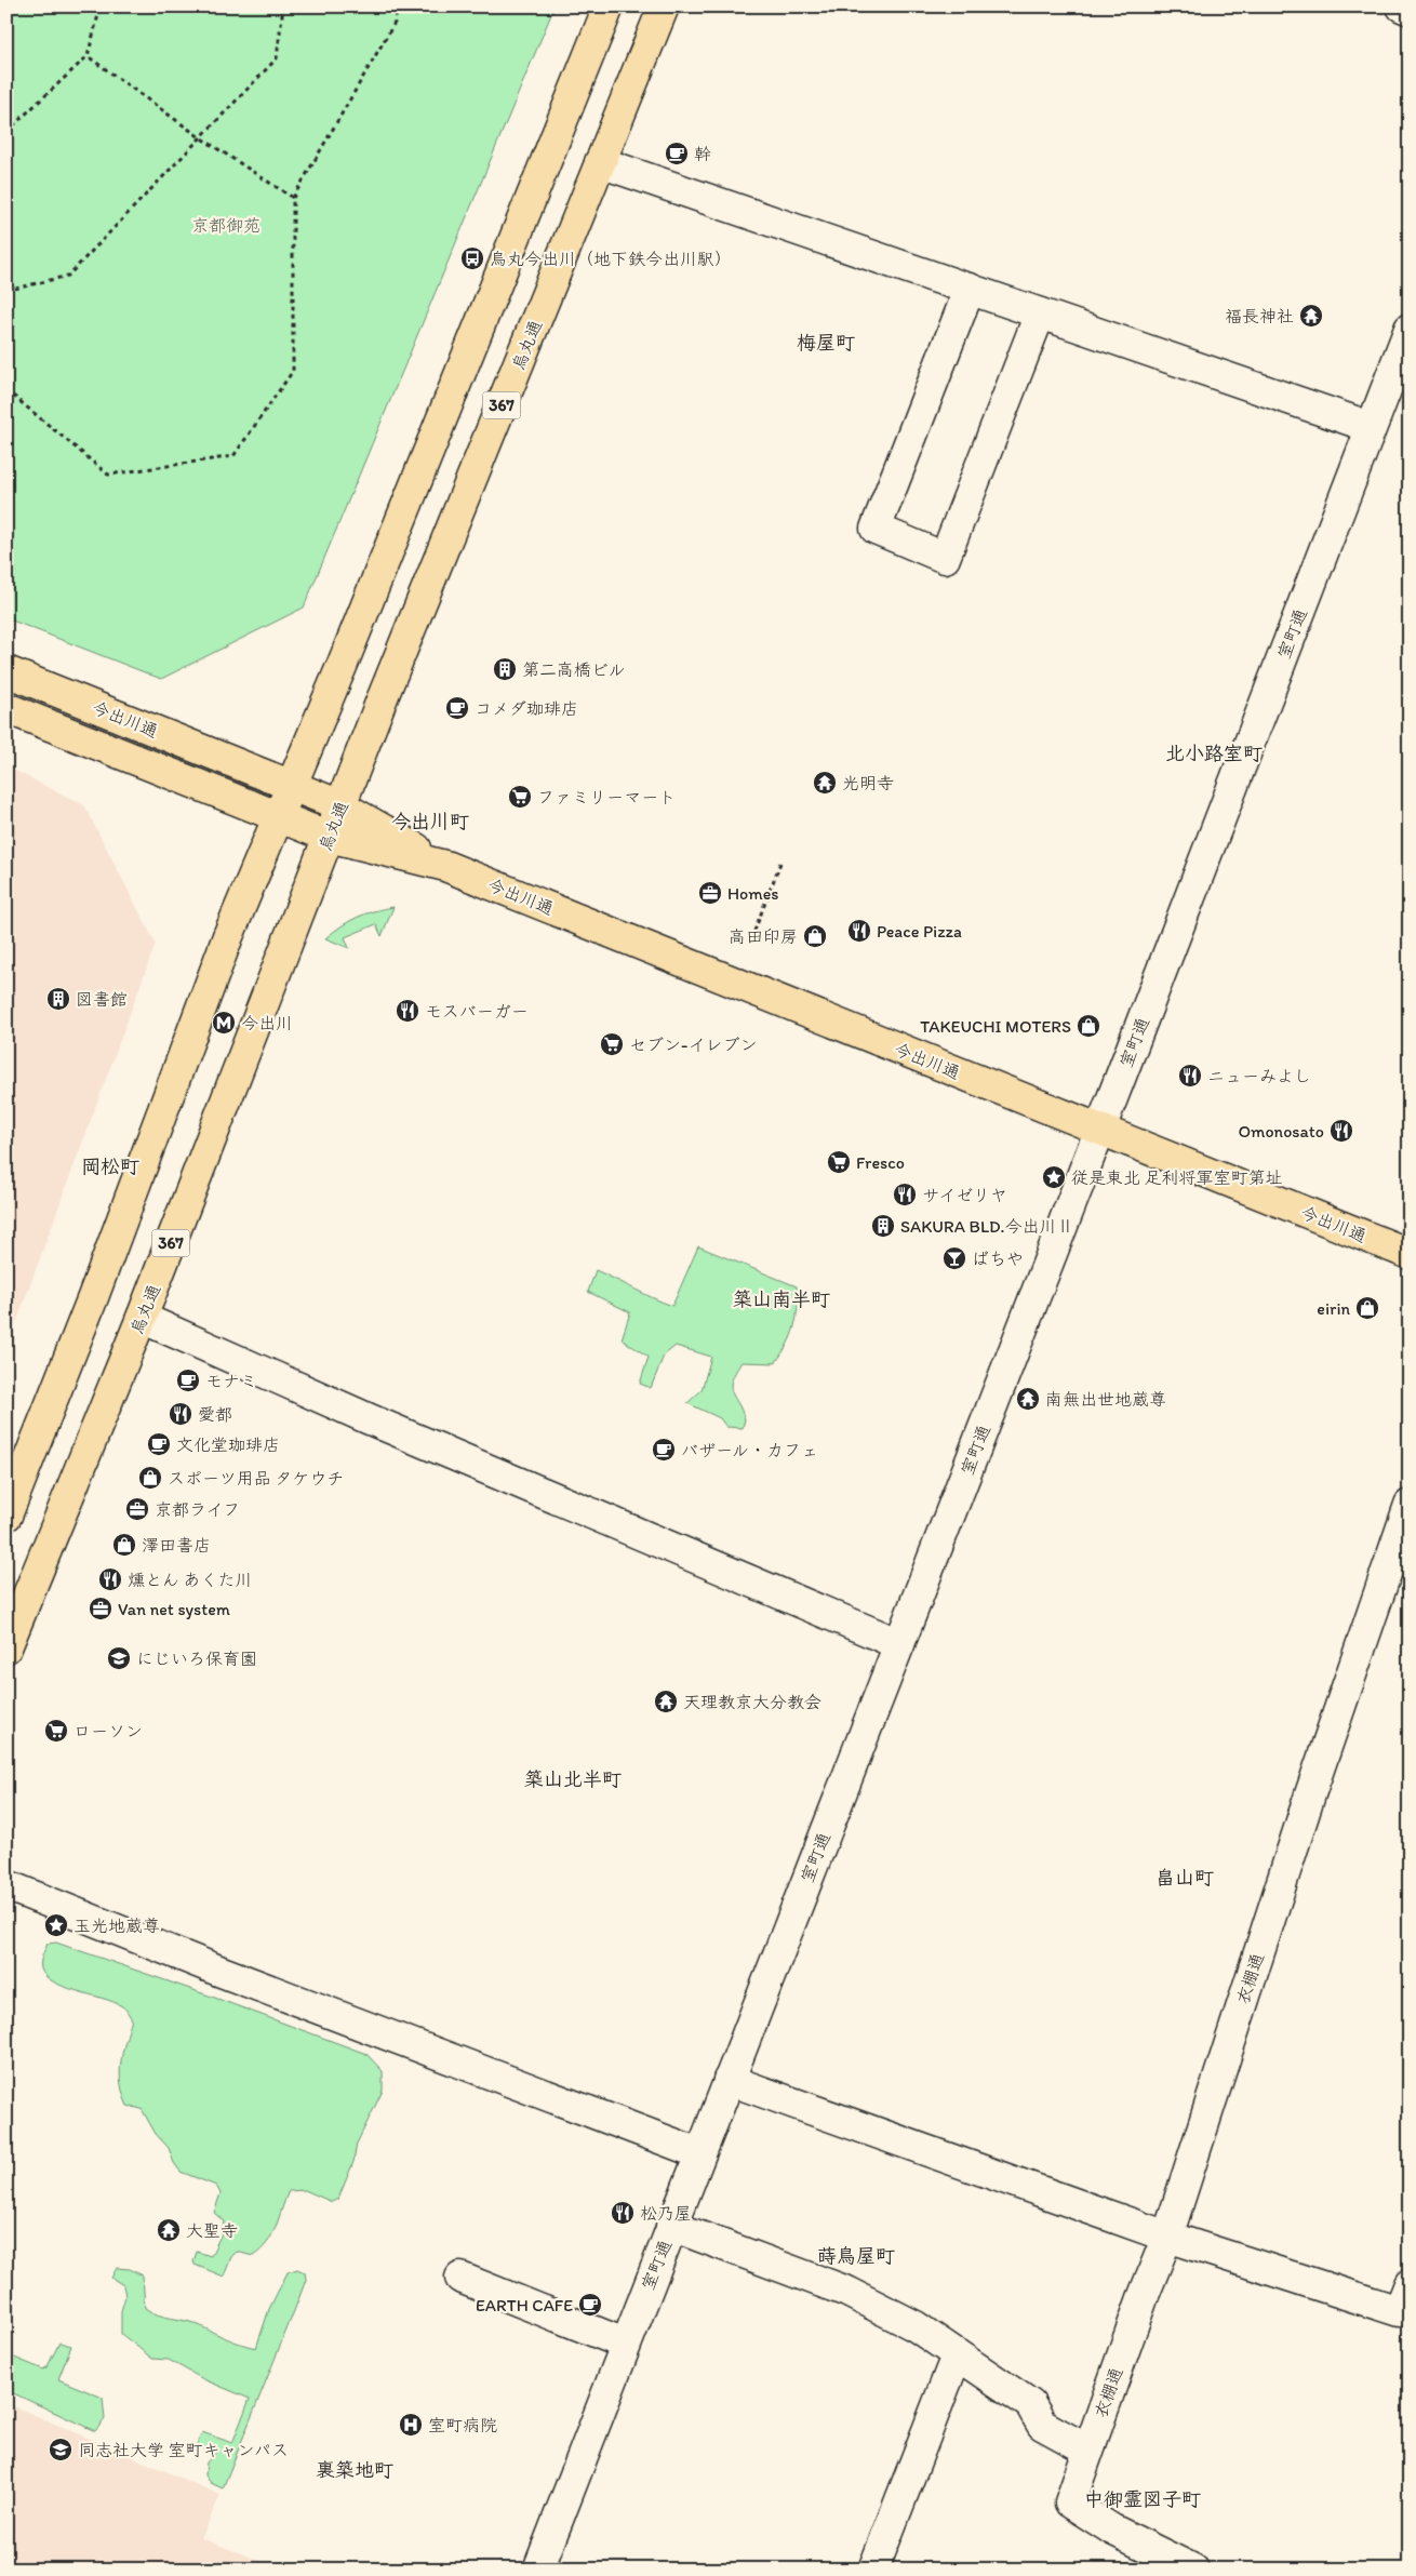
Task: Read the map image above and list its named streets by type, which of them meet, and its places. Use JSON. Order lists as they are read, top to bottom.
{
  "streets": {
    "main road": ["烏丸通", "367", "今出川通"],
    "street": ["室町通", "衣棚通"]
  },
  "crossings": [
    ["烏丸通", "今出川通"],
    ["室町通", "今出川通"]
  ],
  "districts": [
    "梅屋町",
    "北小路室町",
    "今出川町",
    "岡松町",
    "築山南半町",
    "築山北半町",
    "畠山町",
    "蒔鳥屋町",
    "裏築地町",
    "中御霊図子町"
  ],
  "parks": ["京都御苑"],
  "places": {
    "cafe": [
      "幹",
      "コメダ珈琲店",
      "モナミ",
      "文化堂珈琲店",
      "バザール・カフェ",
      "EARTH CAFE"
    ],
    "bus stop": ["烏丸今出川（地下鉄今出川駅）"],
    "temple": [
      "福長神社",
      "光明寺",
      "南無出世地蔵尊",
      "天理教京大分教会",
      "大聖寺"
    ],
    "building": ["第二高橋ビル", "図書館", "SAKURA BLD.今出川Ⅱ"],
    "supermarket": [
      "ファミリーマート",
      "セブン-イレブン",
      "Fresco",
      "ローソン"
    ],
    "office": ["Homes", "京都ライフ", "Van net system"],
    "restaurant": [
      "Peace Pizza",
      "モスバーガー",
      "ニューみよし",
      "Omonosato",
      "サイゼリヤ",
      "愛都",
      "燻とん あくた川",
      "松乃屋"
    ],
    "shop": [
      "高田印房",
      "TAKEUCHI MOTERS",
      "eirin",
      "スポーツ用品 タケウチ",
      "澤田書店"
    ],
    "metro station": ["今出川"],
    "place": ["従是東北 足利将軍室町第址", "玉光地蔵尊"],
    "bar": ["ばちや"],
    "school or university": ["にじいろ保育園", "同志社大学 室町キャンパス"],
    "hospital": ["室町病院"]
  }
}
